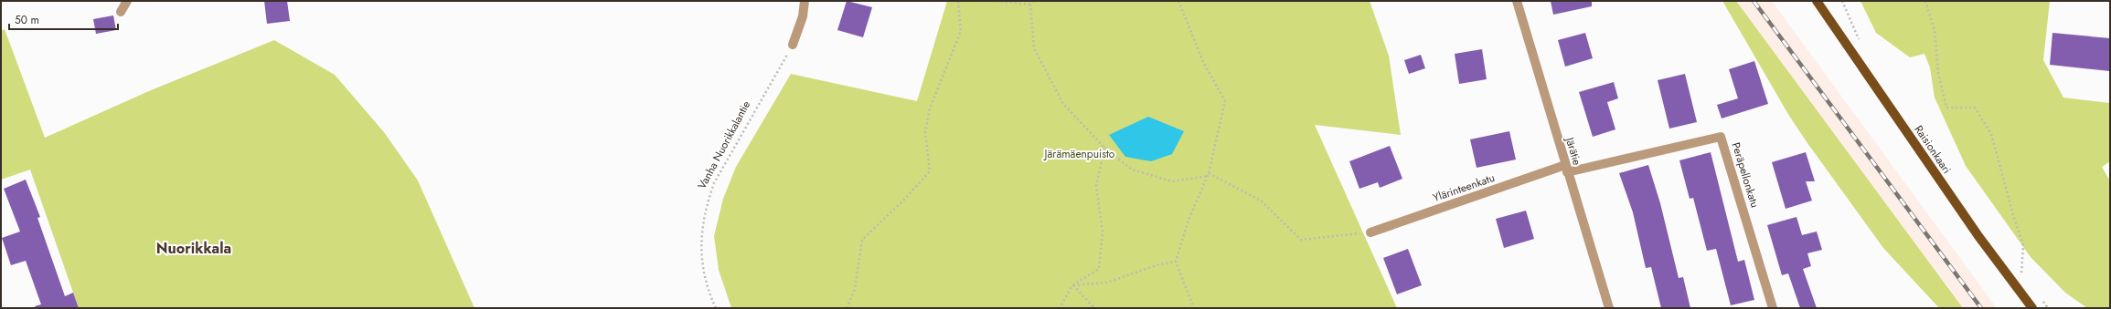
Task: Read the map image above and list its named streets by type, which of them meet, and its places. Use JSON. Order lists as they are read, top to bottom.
{
  "streets": {
    "main road": ["Raisionkaari"],
    "street": ["Järätie", "Peräpellonkatu", "Ylärinteenkatu"],
    "path": ["Vanha Nuorikkalantie"]
  },
  "crossings": [
    ["Järätie", "Peräpellonkatu"],
    ["Järätie", "Ylärinteenkatu"],
    ["Peräpellonkatu", "Ylärinteenkatu"]
  ],
  "districts": ["Nuorikkala"],
  "parks": ["Järämäenpuisto"],
  "scale_bar": "50 m"
}
